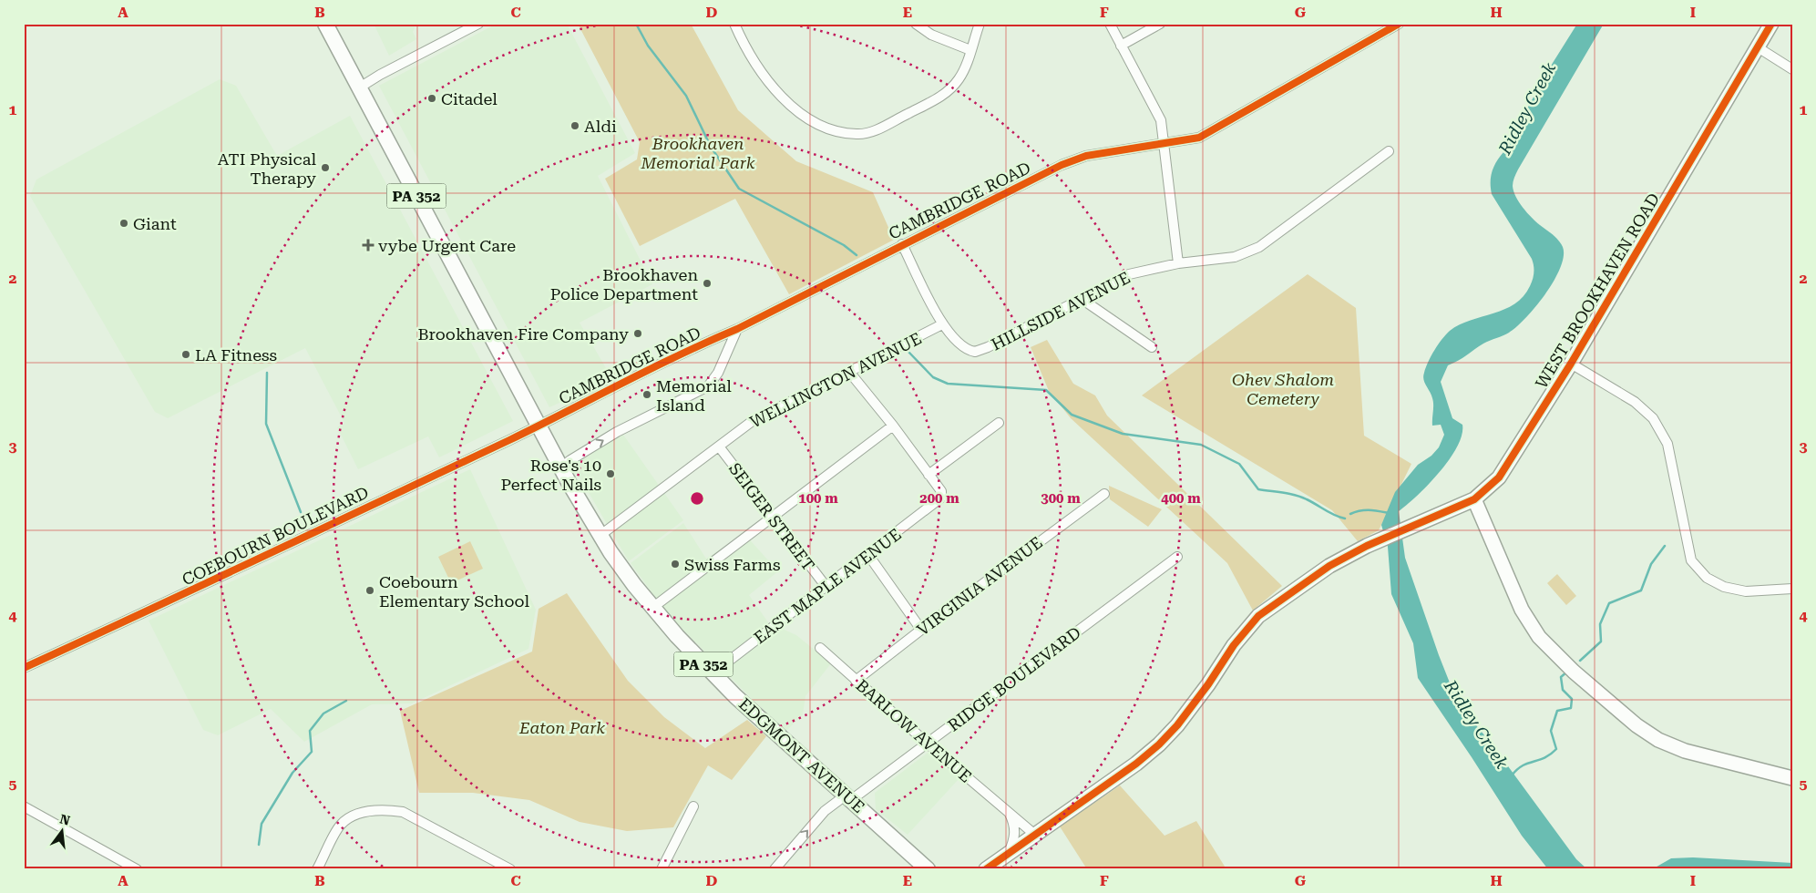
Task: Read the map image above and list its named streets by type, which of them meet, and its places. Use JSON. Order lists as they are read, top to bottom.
{
  "streets": {
    "main road": ["PA 352", "EDGMONT AVENUE"],
    "street": [
      "CAMBRIDGE ROAD",
      "WEST BROOKHAVEN ROAD",
      "HILLSIDE AVENUE",
      "WELLINGTON AVENUE",
      "SEIGER STREET",
      "COEBOURN BOULEVARD",
      "EAST MAPLE AVENUE",
      "VIRGINIA AVENUE",
      "RIDGE BOULEVARD",
      "BARLOW AVENUE"
    ]
  },
  "crossings": [
    ["CAMBRIDGE ROAD", "COEBOURN BOULEVARD"],
    ["CAMBRIDGE ROAD", "EDGMONT AVENUE"],
    ["WEST BROOKHAVEN ROAD", "BARLOW AVENUE"],
    ["HILLSIDE AVENUE", "WELLINGTON AVENUE"],
    ["WELLINGTON AVENUE", "SEIGER STREET"],
    ["WELLINGTON AVENUE", "EDGMONT AVENUE"],
    ["SEIGER STREET", "EAST MAPLE AVENUE"],
    ["COEBOURN BOULEVARD", "EDGMONT AVENUE"],
    ["EAST MAPLE AVENUE", "EDGMONT AVENUE"],
    ["VIRGINIA AVENUE", "BARLOW AVENUE"],
    ["RIDGE BOULEVARD", "BARLOW AVENUE"],
    ["RIDGE BOULEVARD", "EDGMONT AVENUE"]
  ],
  "water": ["Ridley Creek"],
  "parks": ["Brookhaven Memorial Park", "Ohev Shalom Cemetery", "Eaton Park"],
  "places": {
    "other": [
      "Citadel",
      "Aldi",
      "ATI Physical Therapy",
      "Giant",
      "Brookhaven Police Department",
      "Brookhaven Fire Company",
      "LA Fitness",
      "Memorial Island",
      "Rose's 10 Perfect Nails",
      "Swiss Farms",
      "Coebourn Elementary School"
    ],
    "health": ["vybe Urgent Care"]
  },
  "north": "top",
  "grid": {
    "columns": [
      "A",
      "B",
      "C",
      "D",
      "E",
      "F",
      "G",
      "H",
      "I"
    ],
    "rows": [
      "1",
      "2",
      "3",
      "4",
      "5"
    ]
  },
  "rings": [
    "100 m",
    "200 m",
    "300 m",
    "400 m"
  ]
}
